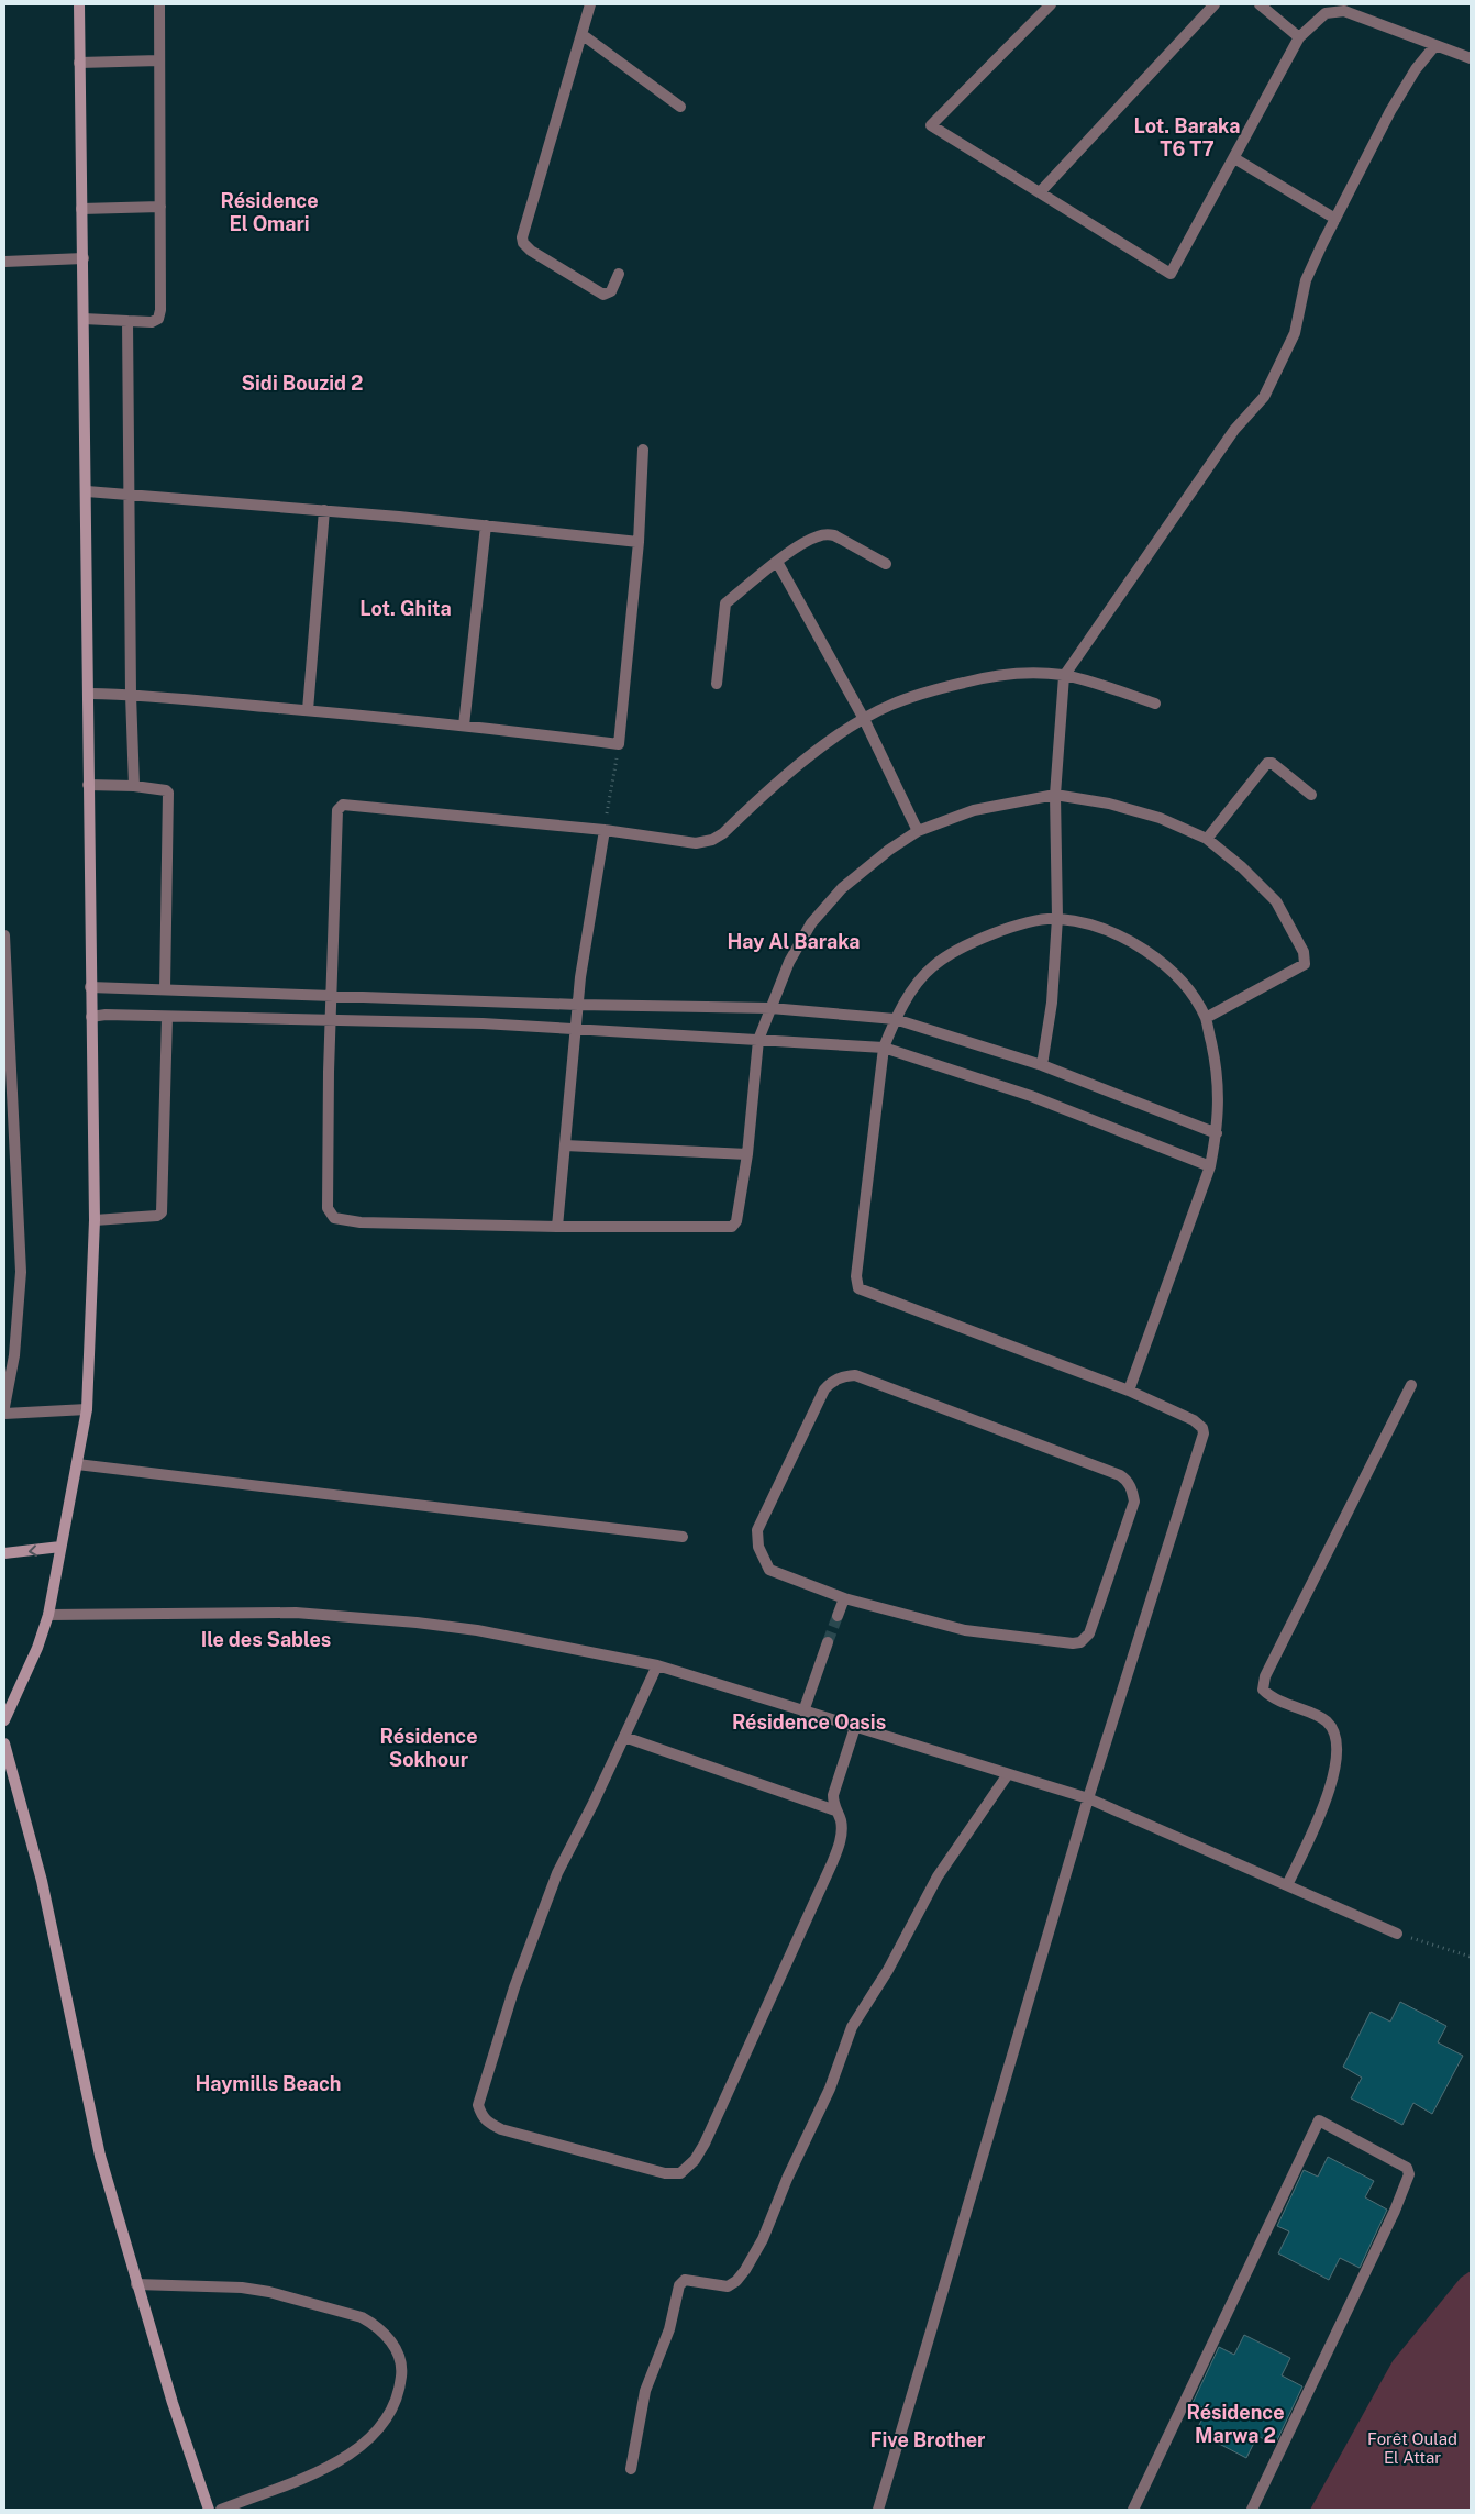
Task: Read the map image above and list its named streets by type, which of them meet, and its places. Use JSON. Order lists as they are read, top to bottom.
{
  "districts": [
    "Lot. Baraka T6 T7",
    "Résidence El Omari",
    "Sidi Bouzid 2",
    "Lot. Ghita",
    "Hay Al Baraka",
    "Ile des Sables",
    "Résidence Oasis",
    "Résidence Sokhour",
    "Haymills Beach",
    "Résidence Marwa 2",
    "Five Brother"
  ],
  "parks": ["Forêt Oulad El Attar"]
}
